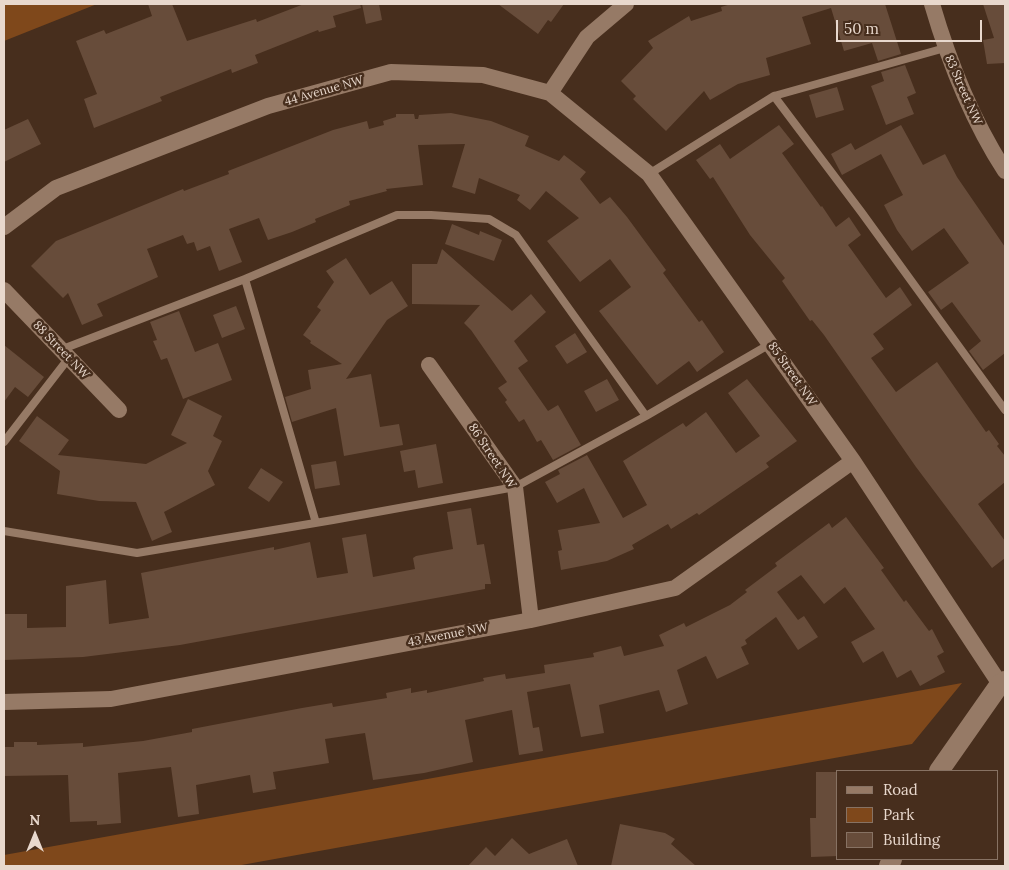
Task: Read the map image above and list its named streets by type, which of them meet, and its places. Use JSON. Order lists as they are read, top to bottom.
{
  "streets": {
    "street": [
      "83 Street NW",
      "44 Avenue NW",
      "88 Street NW",
      "85 Street NW",
      "86 Street NW",
      "43 Avenue NW"
    ]
  },
  "crossings": [
    ["44 Avenue NW", "85 Street NW"],
    ["85 Street NW", "43 Avenue NW"],
    ["86 Street NW", "43 Avenue NW"]
  ],
  "legend": ["Road", "Park", "Building"],
  "scale_bar": "50 m",
  "north": "top"
}
